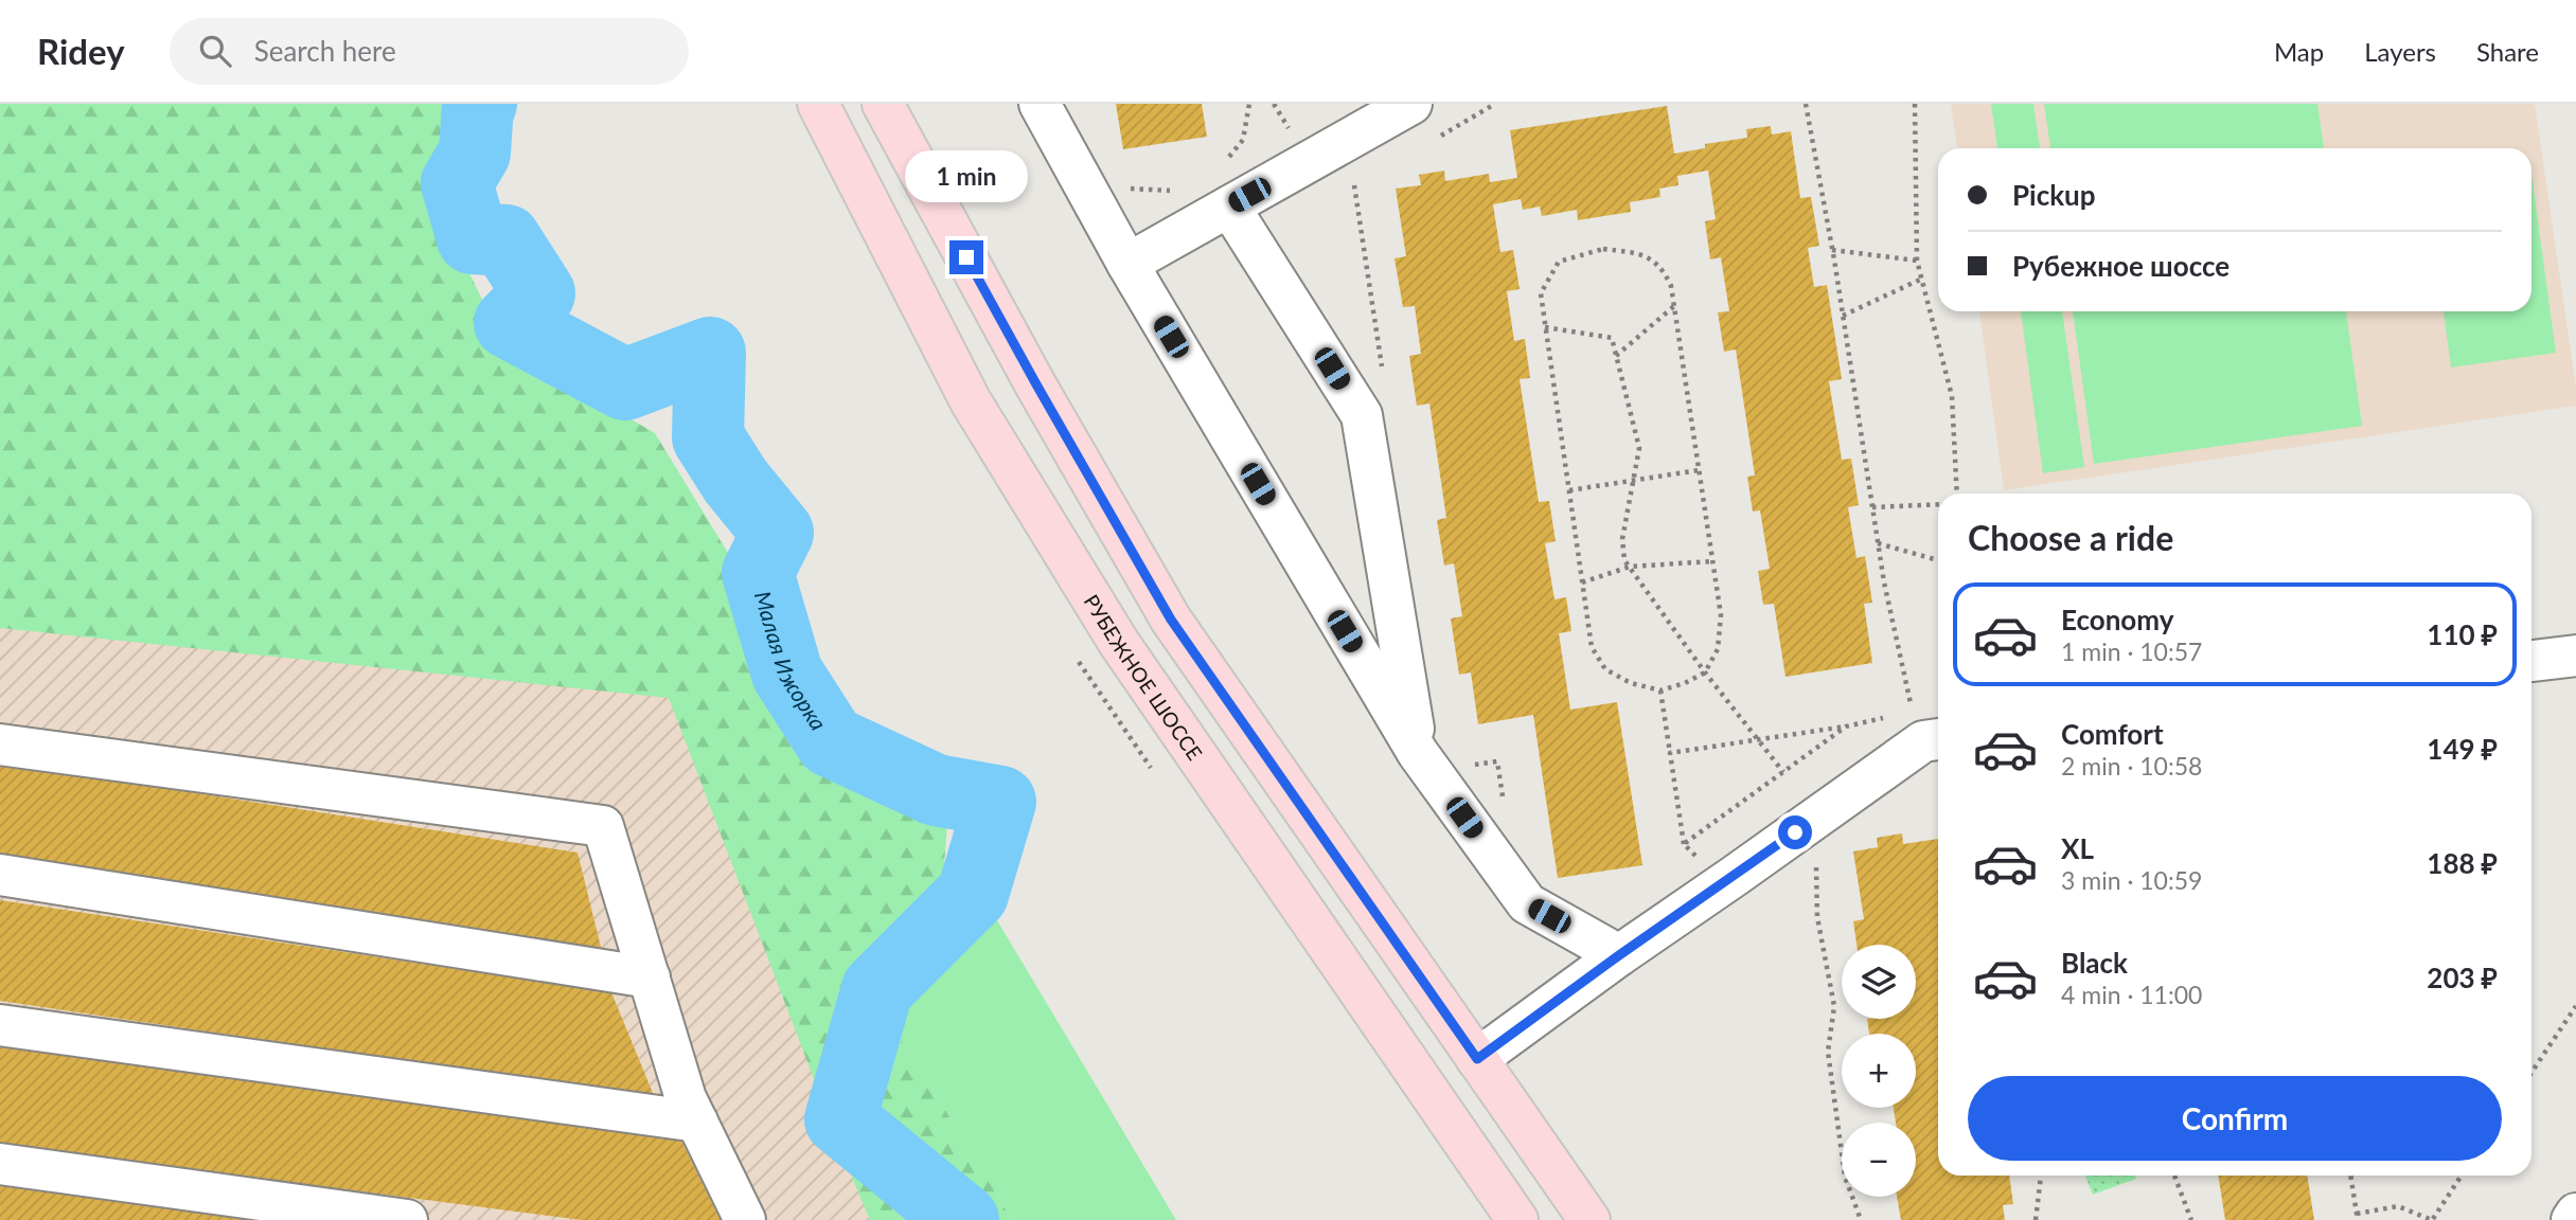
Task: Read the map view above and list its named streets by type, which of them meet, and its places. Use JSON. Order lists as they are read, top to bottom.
{
  "streets": {
    "main road": ["РУБЕЖНОЕ ШОССЕ"]
  },
  "water": ["Малая Ижорка"],
  "page": {
    "header": "Ridey",
    "search": "Search here",
    "nav": ["Map", "Layers", "Share"],
    "banner": ["Pickup", "Рубежное шоссе"],
    "bubble": "1 min",
    "heading": "Choose a ride",
    "list": [
      {
        "name": "Economy",
        "note": "1 min · 10:57",
        "value": "110 ₽"
      },
      {
        "name": "Comfort",
        "note": "2 min · 10:58",
        "value": "149 ₽"
      },
      {
        "name": "XL",
        "note": "3 min · 10:59",
        "value": "188 ₽"
      },
      {
        "name": "Black",
        "note": "4 min · 11:00",
        "value": "203 ₽"
      }
    ],
    "map_buttons": ["+", "−"],
    "buttons": "Confirm"
  }
}
